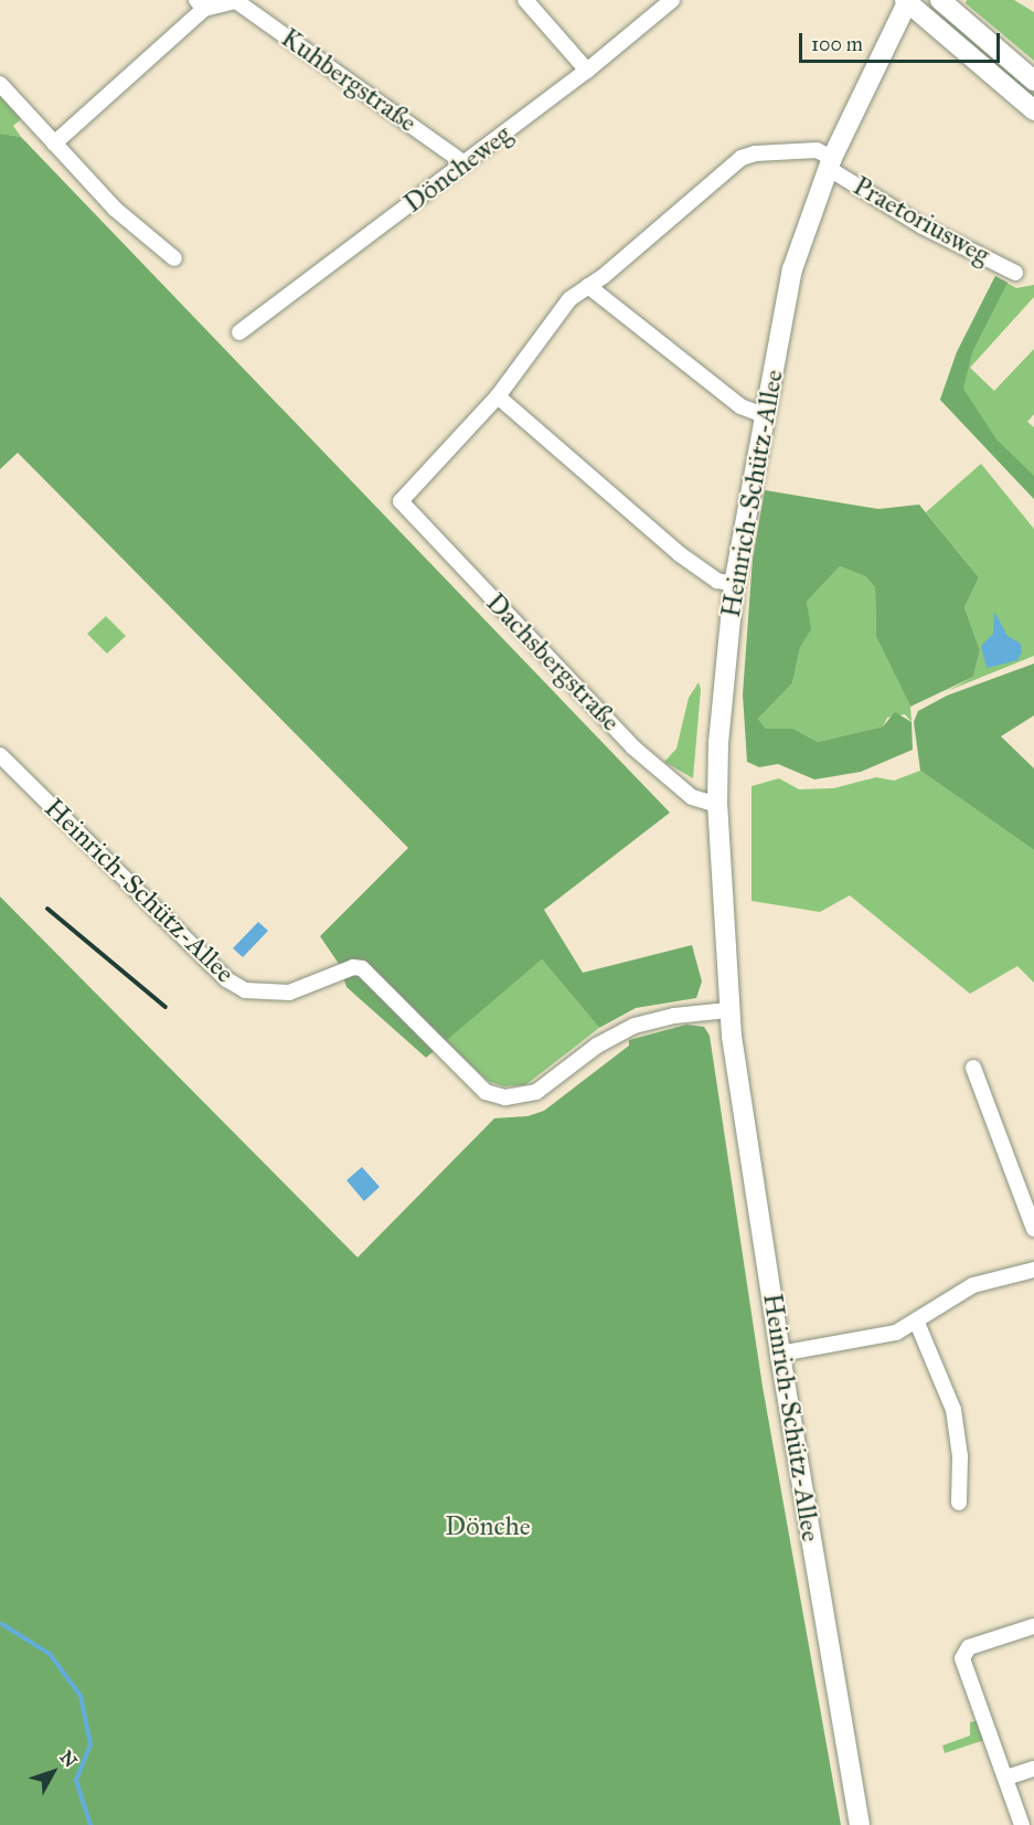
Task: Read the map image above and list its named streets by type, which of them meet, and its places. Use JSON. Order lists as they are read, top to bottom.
{
  "streets": {
    "main road": ["Heinrich-Schütz-Allee"],
    "street": [
      "Kuhbergstraße",
      "Döncheweg",
      "Praetoriusweg",
      "Dachsbergstraße"
    ]
  },
  "crossings": [
    ["Kuhbergstraße", "Döncheweg"],
    ["Praetoriusweg", "Heinrich-Schütz-Allee"],
    ["Praetoriusweg", "Dachsbergstraße"],
    ["Heinrich-Schütz-Allee", "Dachsbergstraße"]
  ],
  "parks": ["Dönche"],
  "scale_bar": "100 m",
  "north": "top right"
}
